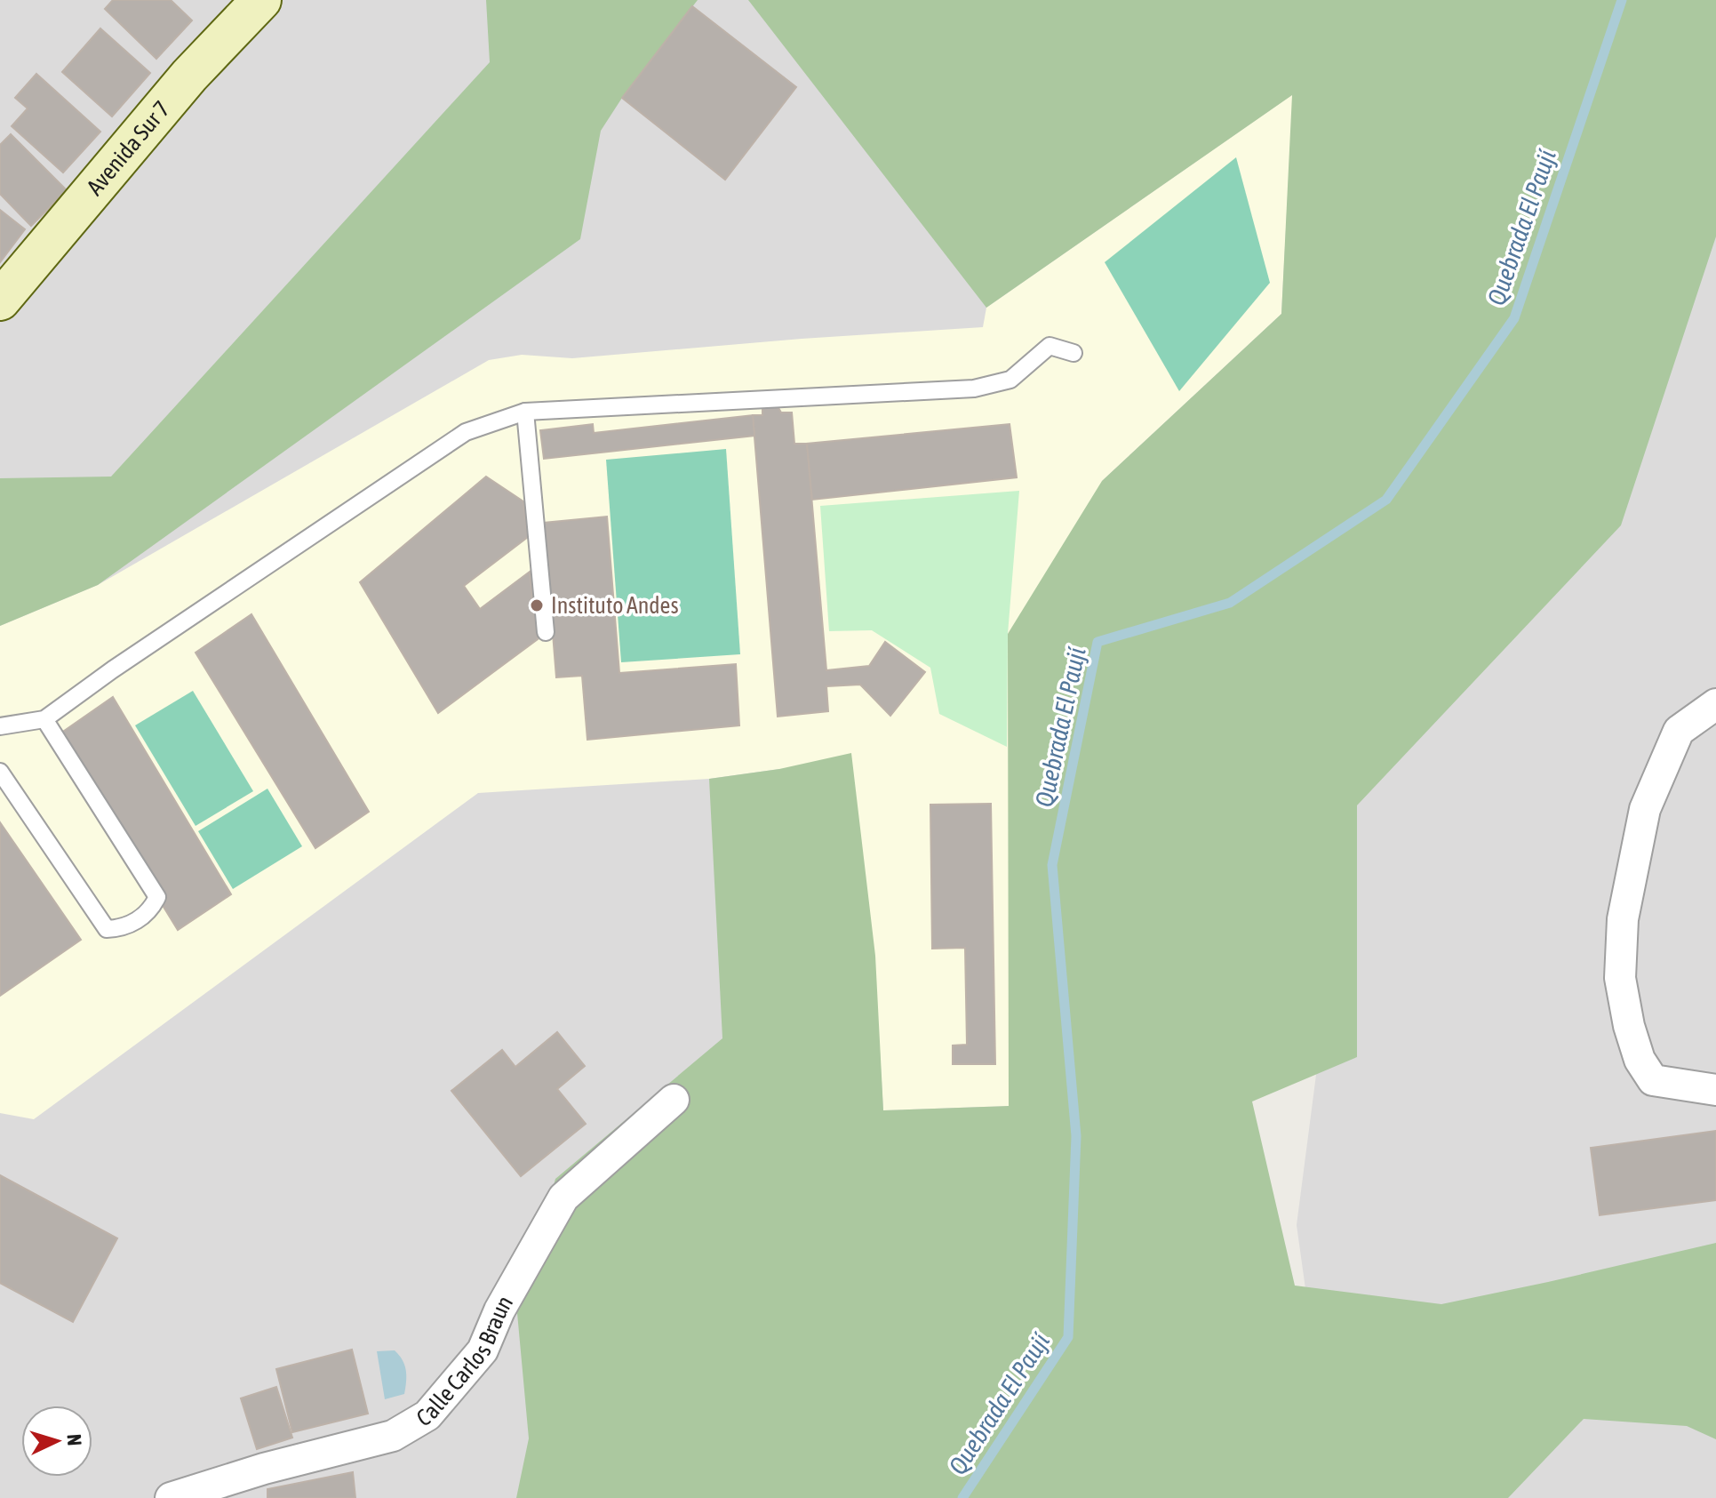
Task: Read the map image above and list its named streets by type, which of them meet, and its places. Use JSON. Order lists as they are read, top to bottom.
{
  "streets": {
    "main road": ["Avenida Sur 7"],
    "street": ["Calle Carlos Braun"]
  },
  "water": ["Quebrada El Paují"],
  "places": ["Instituto Andes"],
  "north": "right"
}
